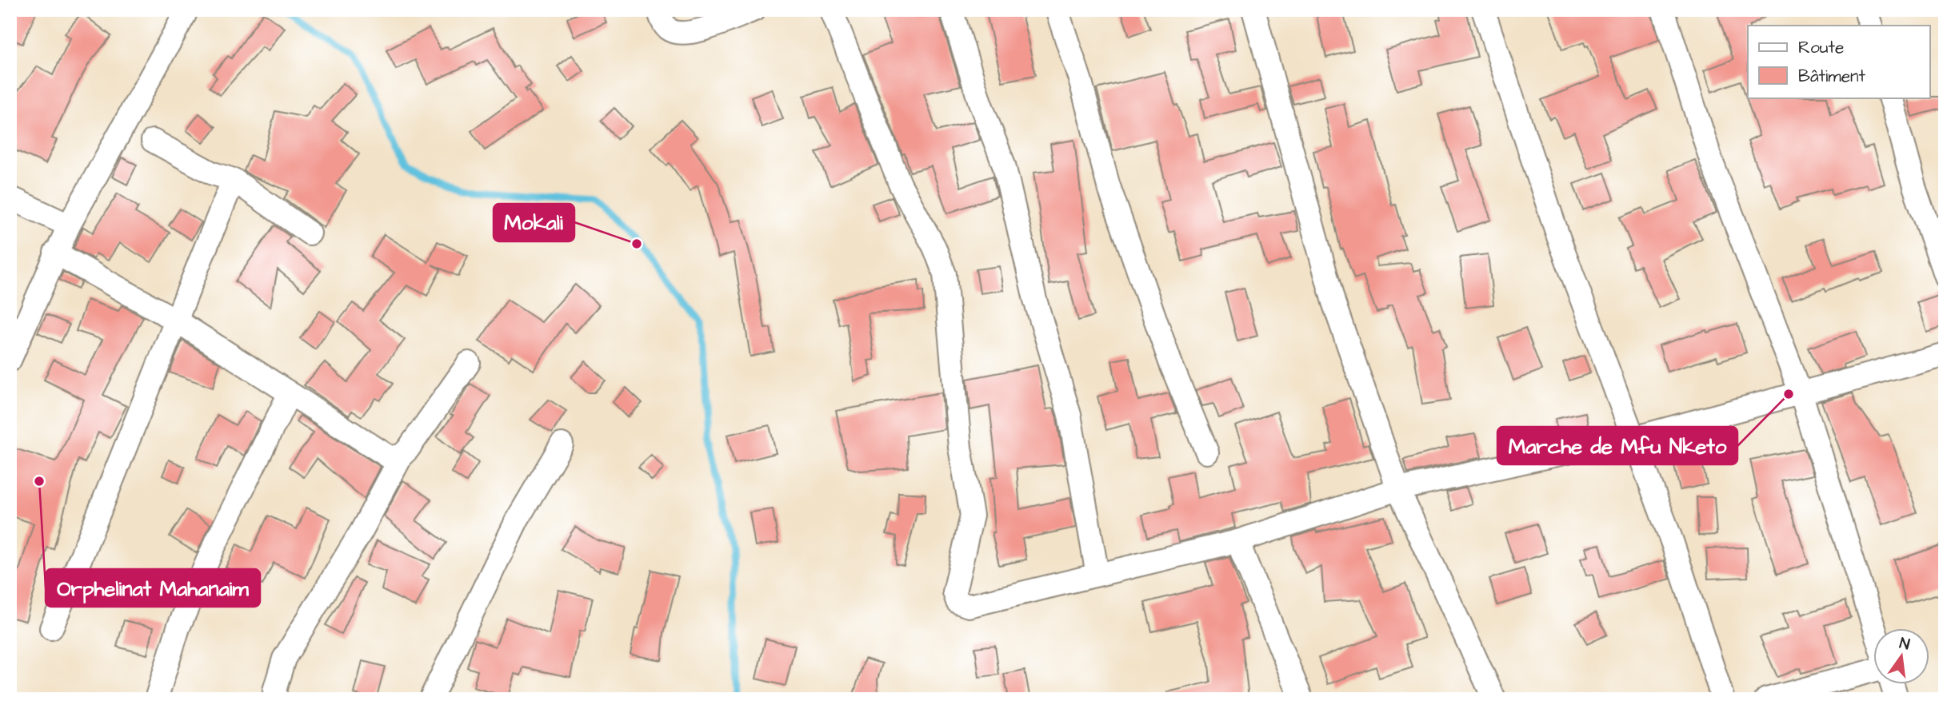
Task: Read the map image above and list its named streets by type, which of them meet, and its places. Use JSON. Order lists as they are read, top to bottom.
{
  "places": ["Mokali", "Marche de Mfu Nketo", "Orphelinat Mahanaim"],
  "legend": ["Route", "Bâtiment"],
  "north": "top"
}
